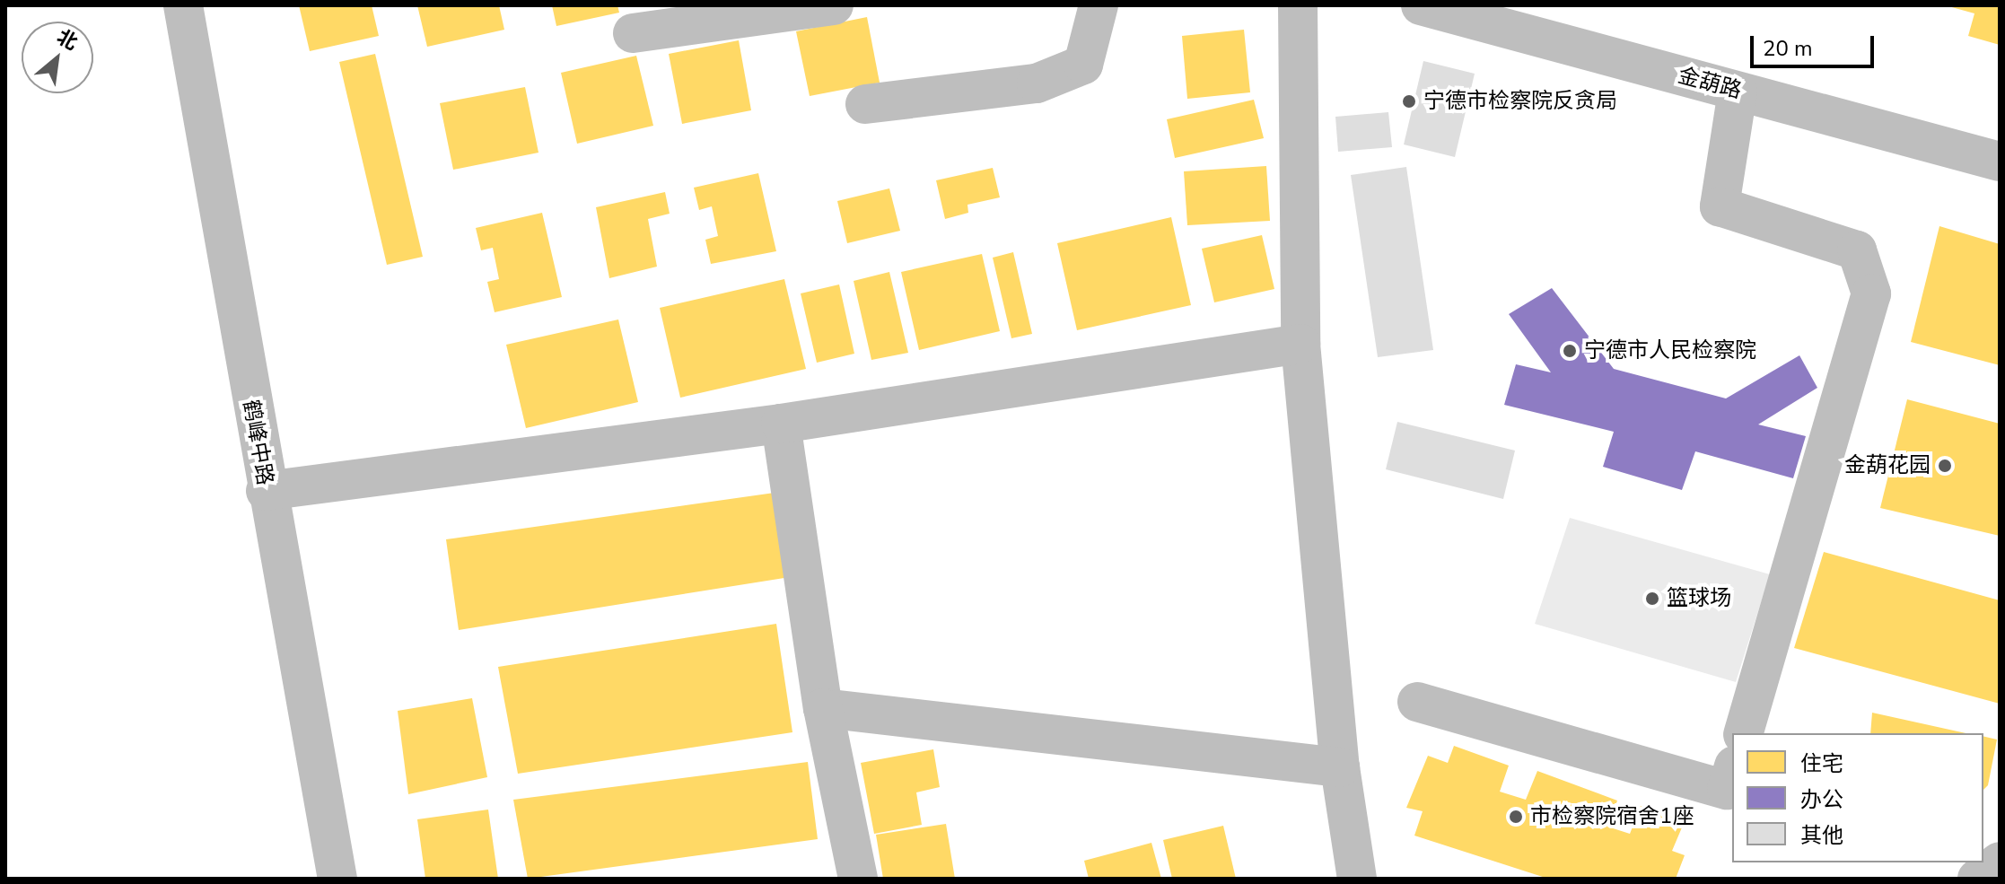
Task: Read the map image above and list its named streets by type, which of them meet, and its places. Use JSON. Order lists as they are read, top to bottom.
{
  "streets": {
    "street": ["金葫路", "鹤峰中路"]
  },
  "places": [
    "宁德市检察院反贪局",
    "宁德市人民检察院",
    "金葫花园",
    "篮球场",
    "市检察院宿舍1座"
  ],
  "legend": ["住宅", "办公", "其他"],
  "scale_bar": "20 m",
  "north": "top right"
}
